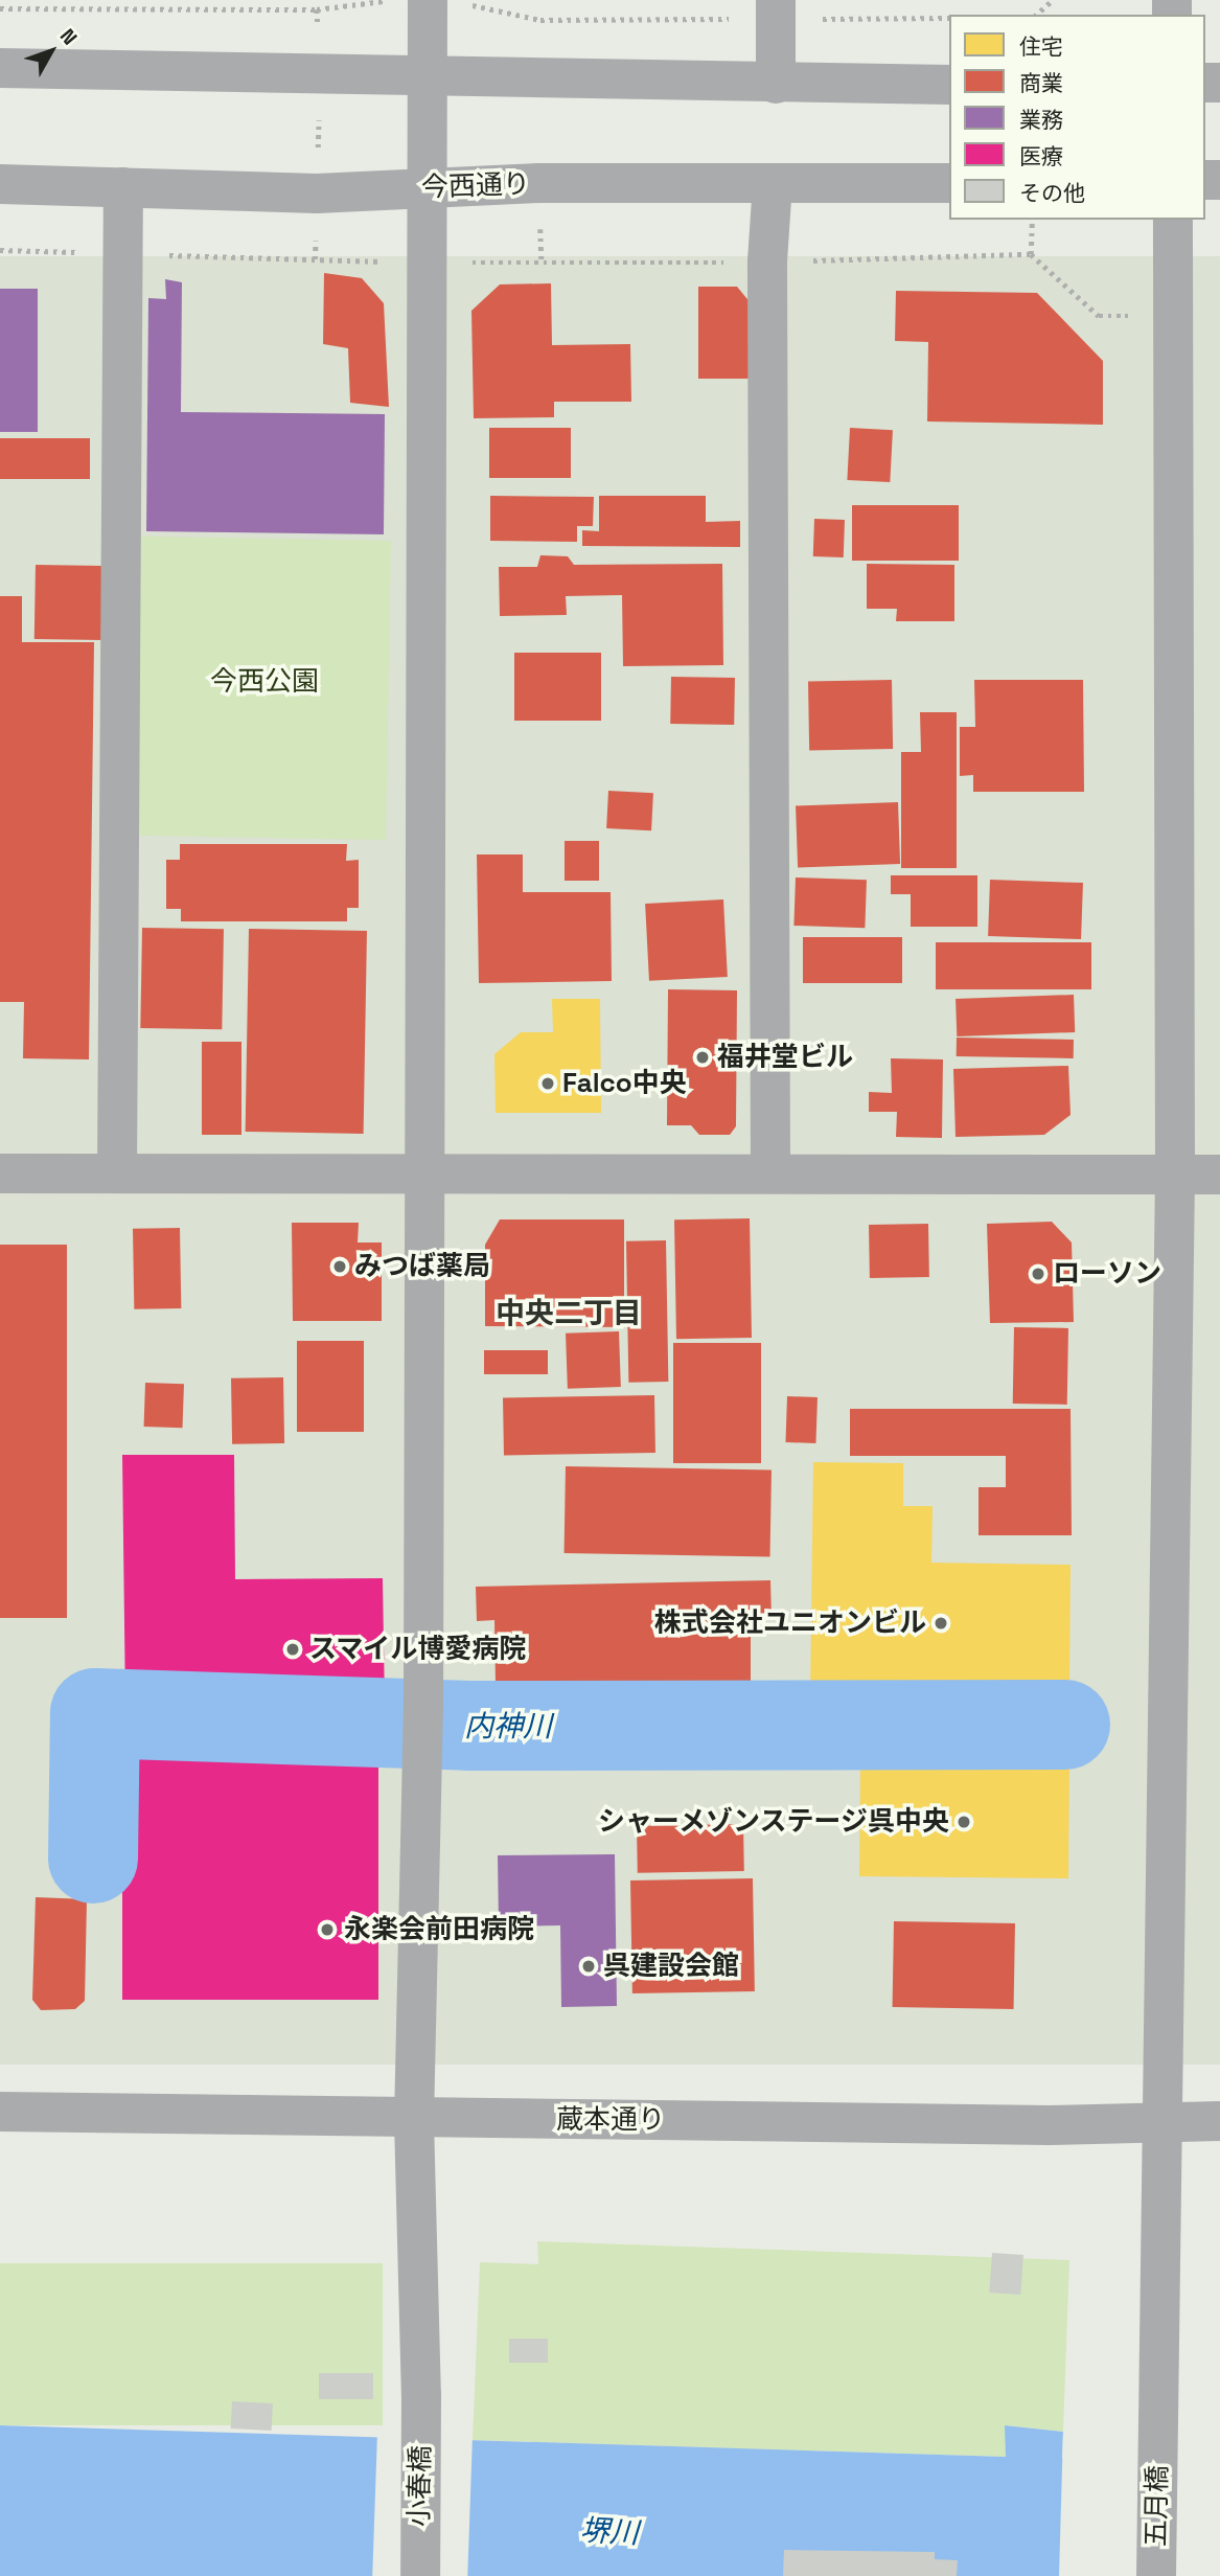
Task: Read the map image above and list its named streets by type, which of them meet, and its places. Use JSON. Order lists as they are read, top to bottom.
{
  "streets": {
    "street": [
      "今西通り",
      "蔵本通り",
      "小春橋",
      "五月橋"
    ]
  },
  "crossings": [
    ["今西通り", "小春橋"],
    ["蔵本通り", "小春橋"],
    ["蔵本通り", "五月橋"]
  ],
  "districts": ["中央二丁目"],
  "water": ["内神川", "堺川"],
  "parks": ["今西公園"],
  "places": [
    "福井堂ビル",
    "Falco中央",
    "みつば薬局",
    "ローソン",
    "株式会社ユニオンビル",
    "スマイル博愛病院",
    "シャーメゾンステージ呉中央",
    "永楽会前田病院",
    "呉建設会館"
  ],
  "legend": [
    "住宅",
    "商業",
    "業務",
    "医療",
    "その他"
  ],
  "north": "top right"
}
